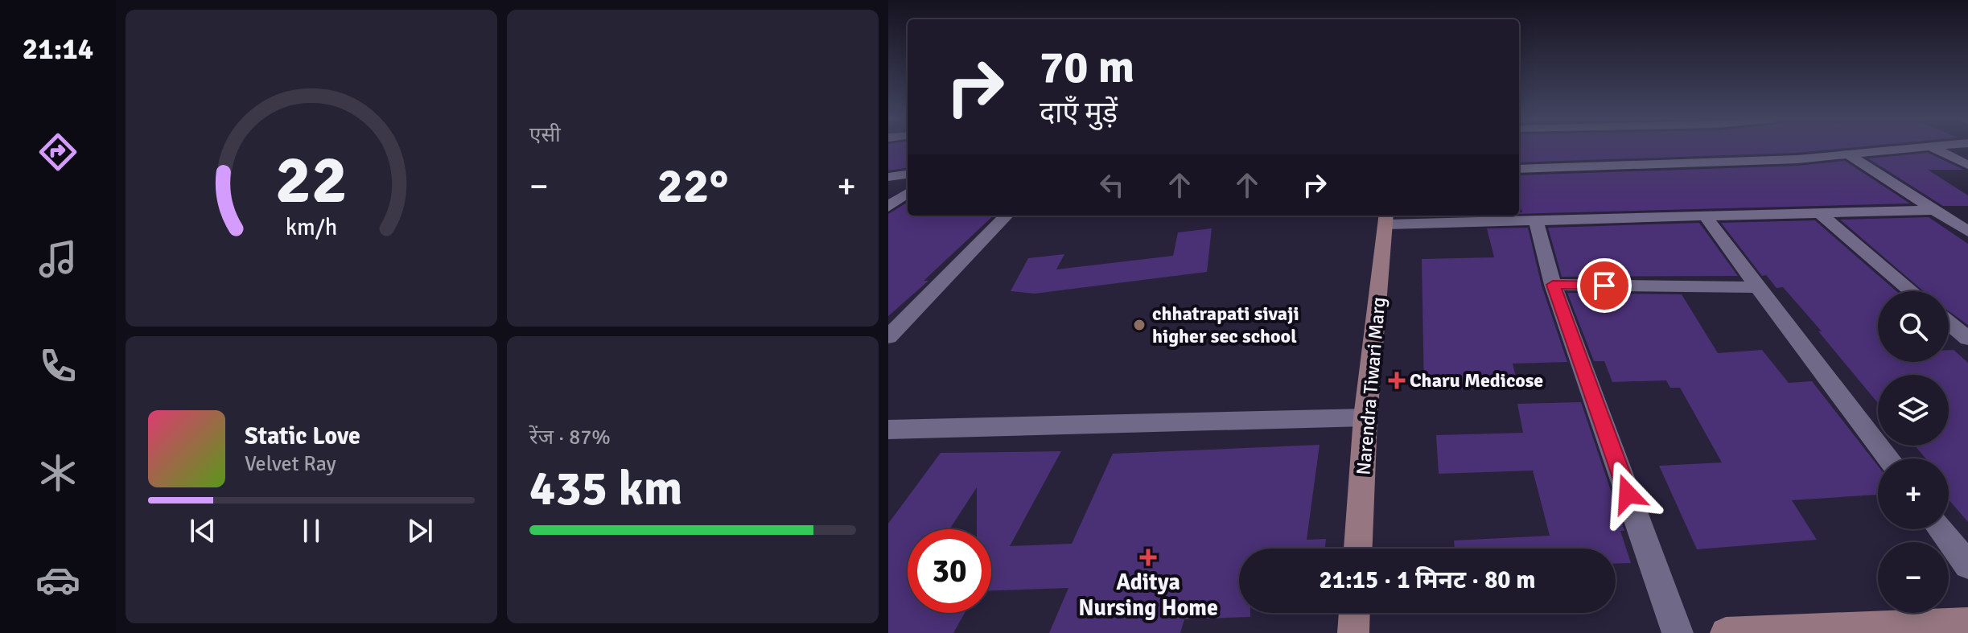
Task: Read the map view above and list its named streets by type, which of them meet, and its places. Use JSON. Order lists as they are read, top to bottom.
{
  "streets": {
    "street": ["Narendra Tiwari Marg"]
  },
  "places": {
    "other": ["chhatrapati sivaji higher sec school"],
    "health": ["Charu Medicose", "Aditya Nursing Home"]
  },
  "page": {
    "tabs": "21:14",
    "tile": [
      "एसी",
      ["रेंज · 87%", "435 km"]
    ],
    "turn": ["70 m", "दाएँ मुड़ें"],
    "heat": ["−", "22°", "+"],
    "map_buttons": ["+", "−"],
    "song": ["Static Love", "Velvet Ray"],
    "limit": "30",
    "trip": "21:15 · 1 मिनट · 80 m",
    "gauge": ["22", "km/h"]
  }
}
